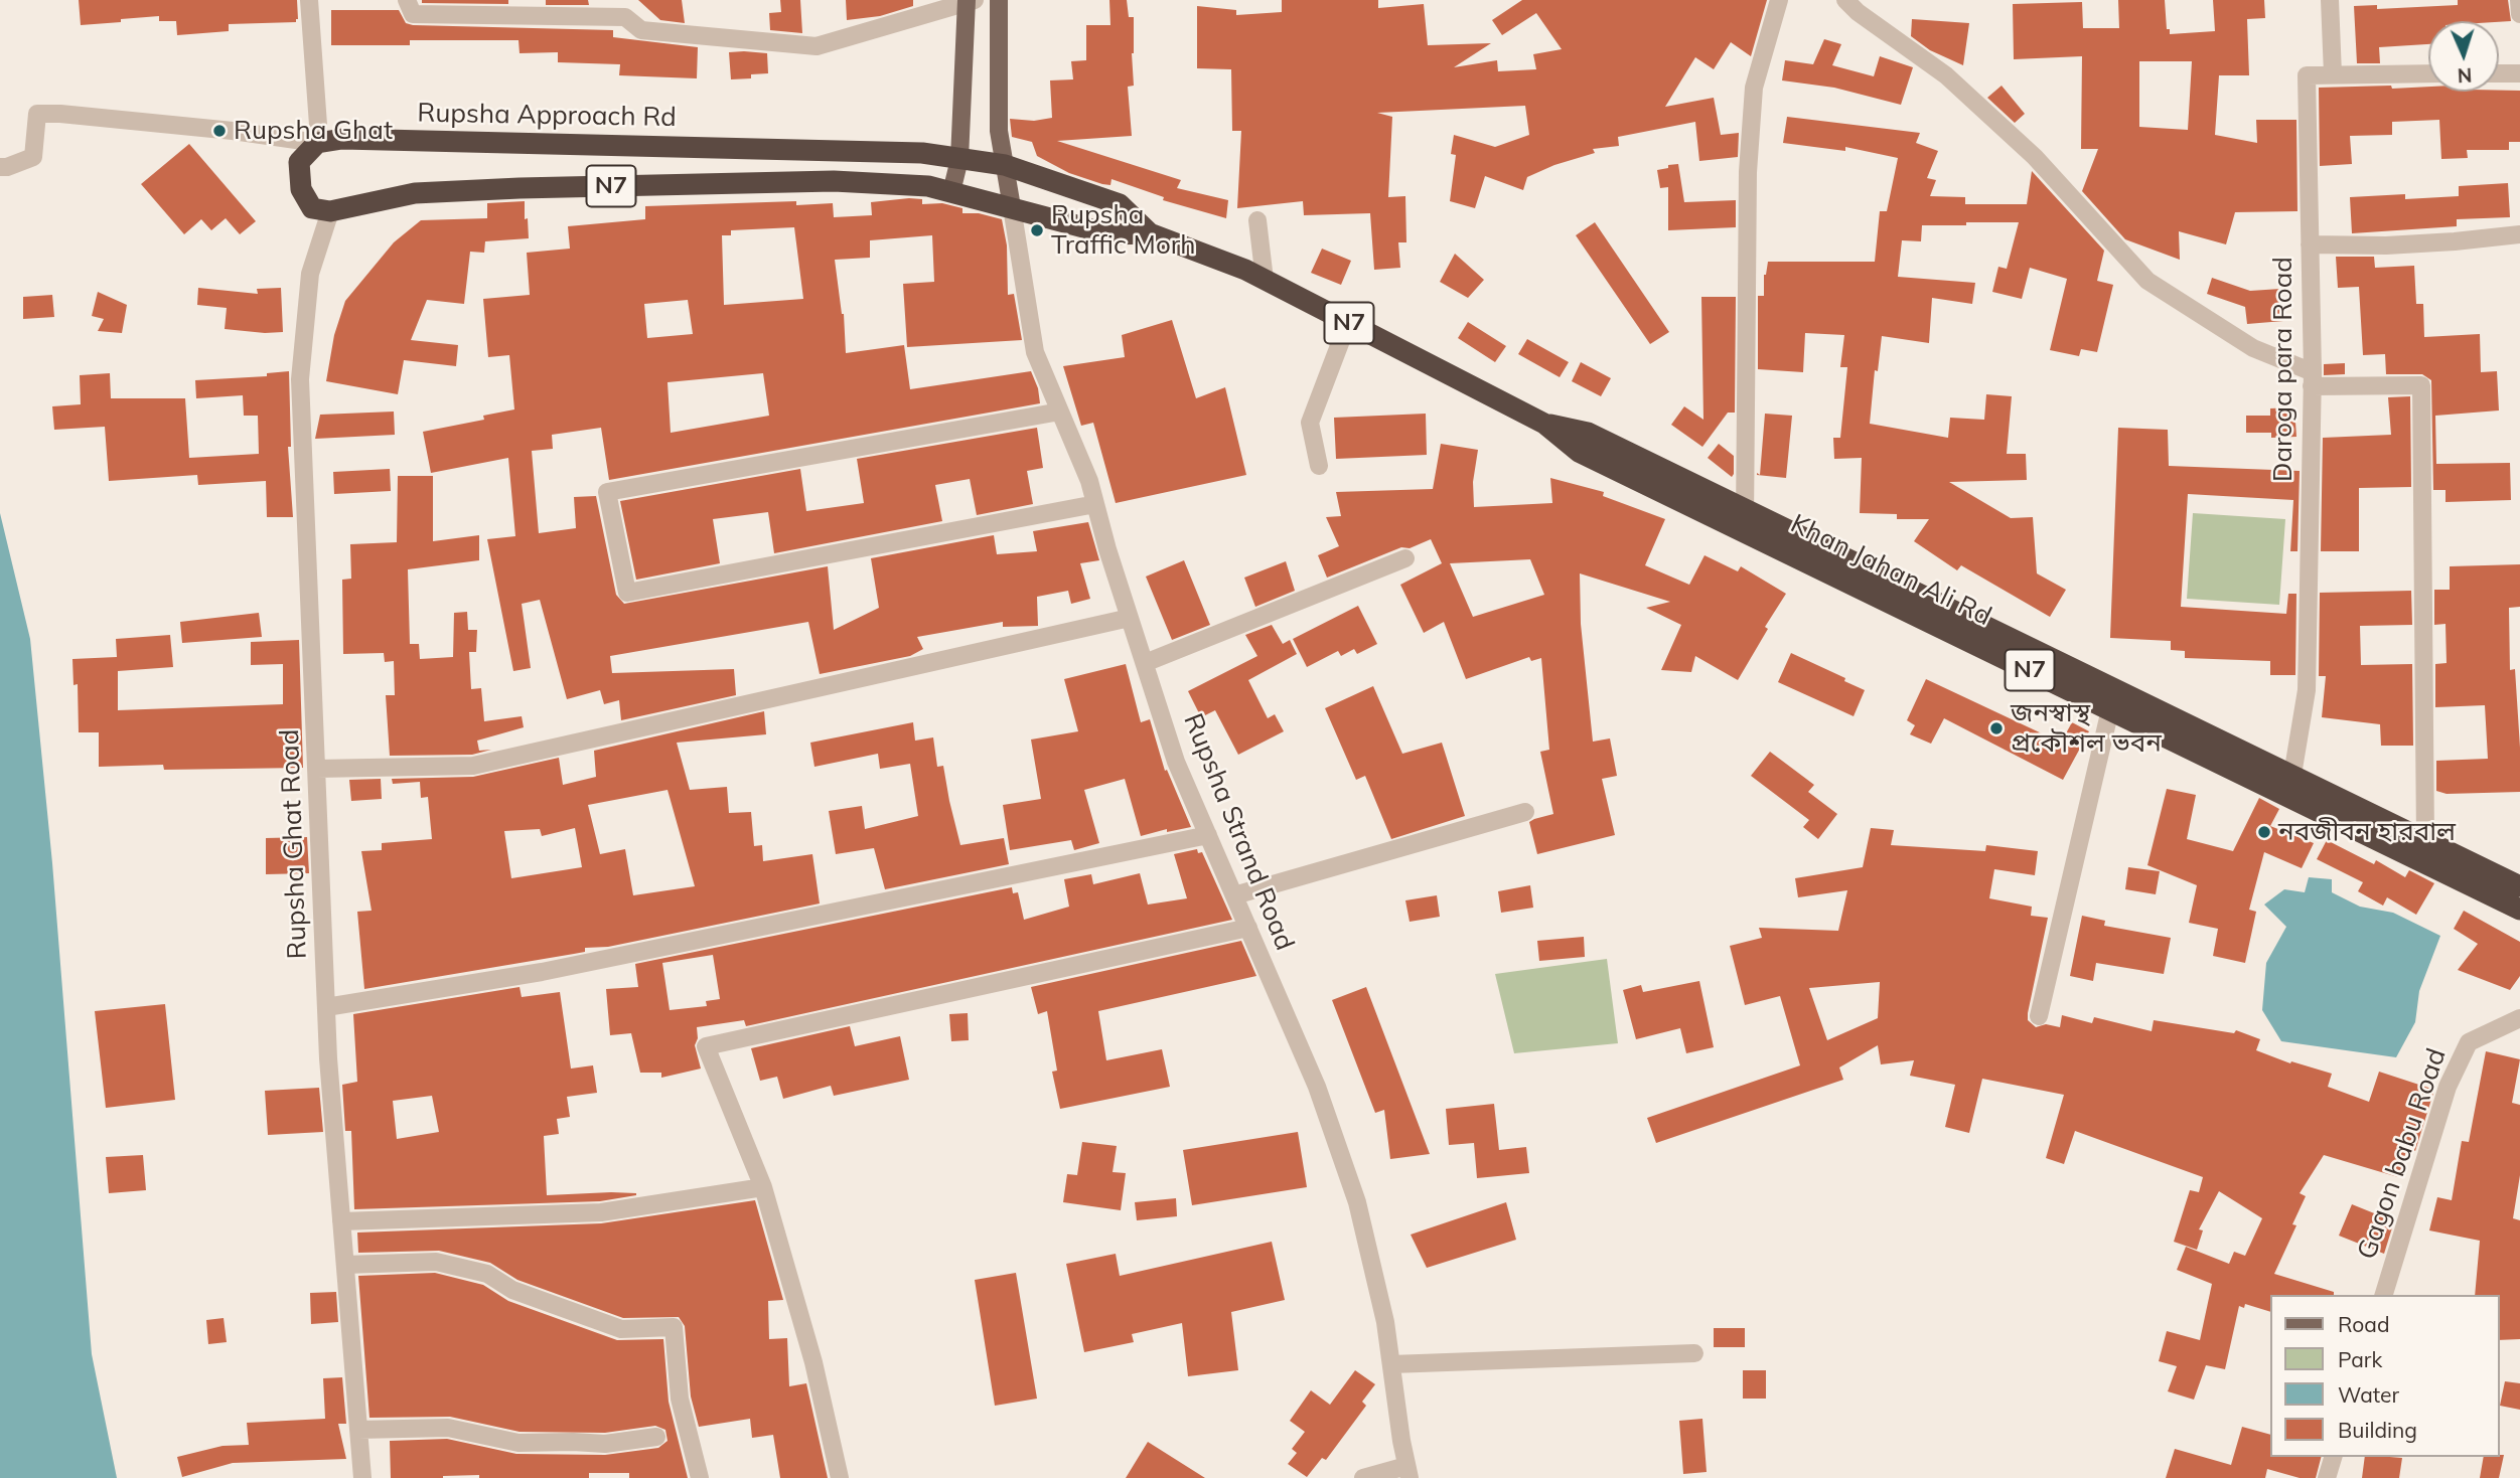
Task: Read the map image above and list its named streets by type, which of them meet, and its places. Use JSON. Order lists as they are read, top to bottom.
{
  "streets": {
    "highway": ["Rupsha Approach Rd", "N7", "Khan Jahan Ali Rd"],
    "street": [
      "Daroga para Road",
      "Rupsha Strand Road",
      "Rupsha Ghat Road",
      "Gagon babu Road"
    ]
  },
  "crossings": [
    ["Rupsha Approach Rd", "Khan Jahan Ali Rd"],
    ["N7", "Khan Jahan Ali Rd"],
    ["N7", "Rupsha Strand Road"],
    ["N7", "Rupsha Ghat Road"],
    ["Daroga para Road", "Khan Jahan Ali Rd"],
    ["Khan Jahan Ali Rd", "Rupsha Strand Road"]
  ],
  "places": [
    "Rupsha Ghat",
    "Rupsha Traffic Morh",
    "জনস্বাস্থ প্রকৌশল ভবন",
    "নবজীবন হারবাল"
  ],
  "legend": [
    "Road",
    "Park",
    "Water",
    "Building"
  ],
  "north": "bottom"
}
